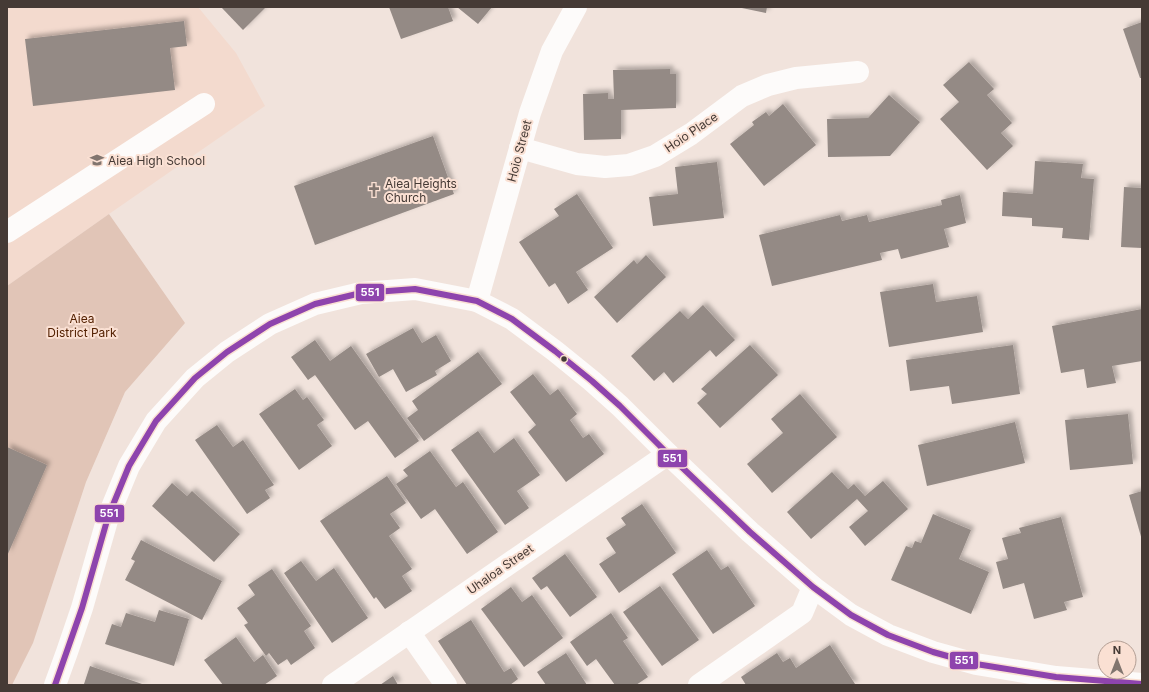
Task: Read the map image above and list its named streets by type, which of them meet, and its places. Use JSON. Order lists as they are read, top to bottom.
{
  "streets": {
    "street": ["Hoio Place", "Hoio Street", "Uhaloa Street"]
  },
  "crossings": [
    ["Hoio Place", "Hoio Street"]
  ],
  "parks": ["Aiea District Park"],
  "places": {
    "school or university": ["Aiea High School"],
    "church": ["Aiea Heights Church"]
  },
  "lines": ["transit line 551"],
  "north": "top"
}
